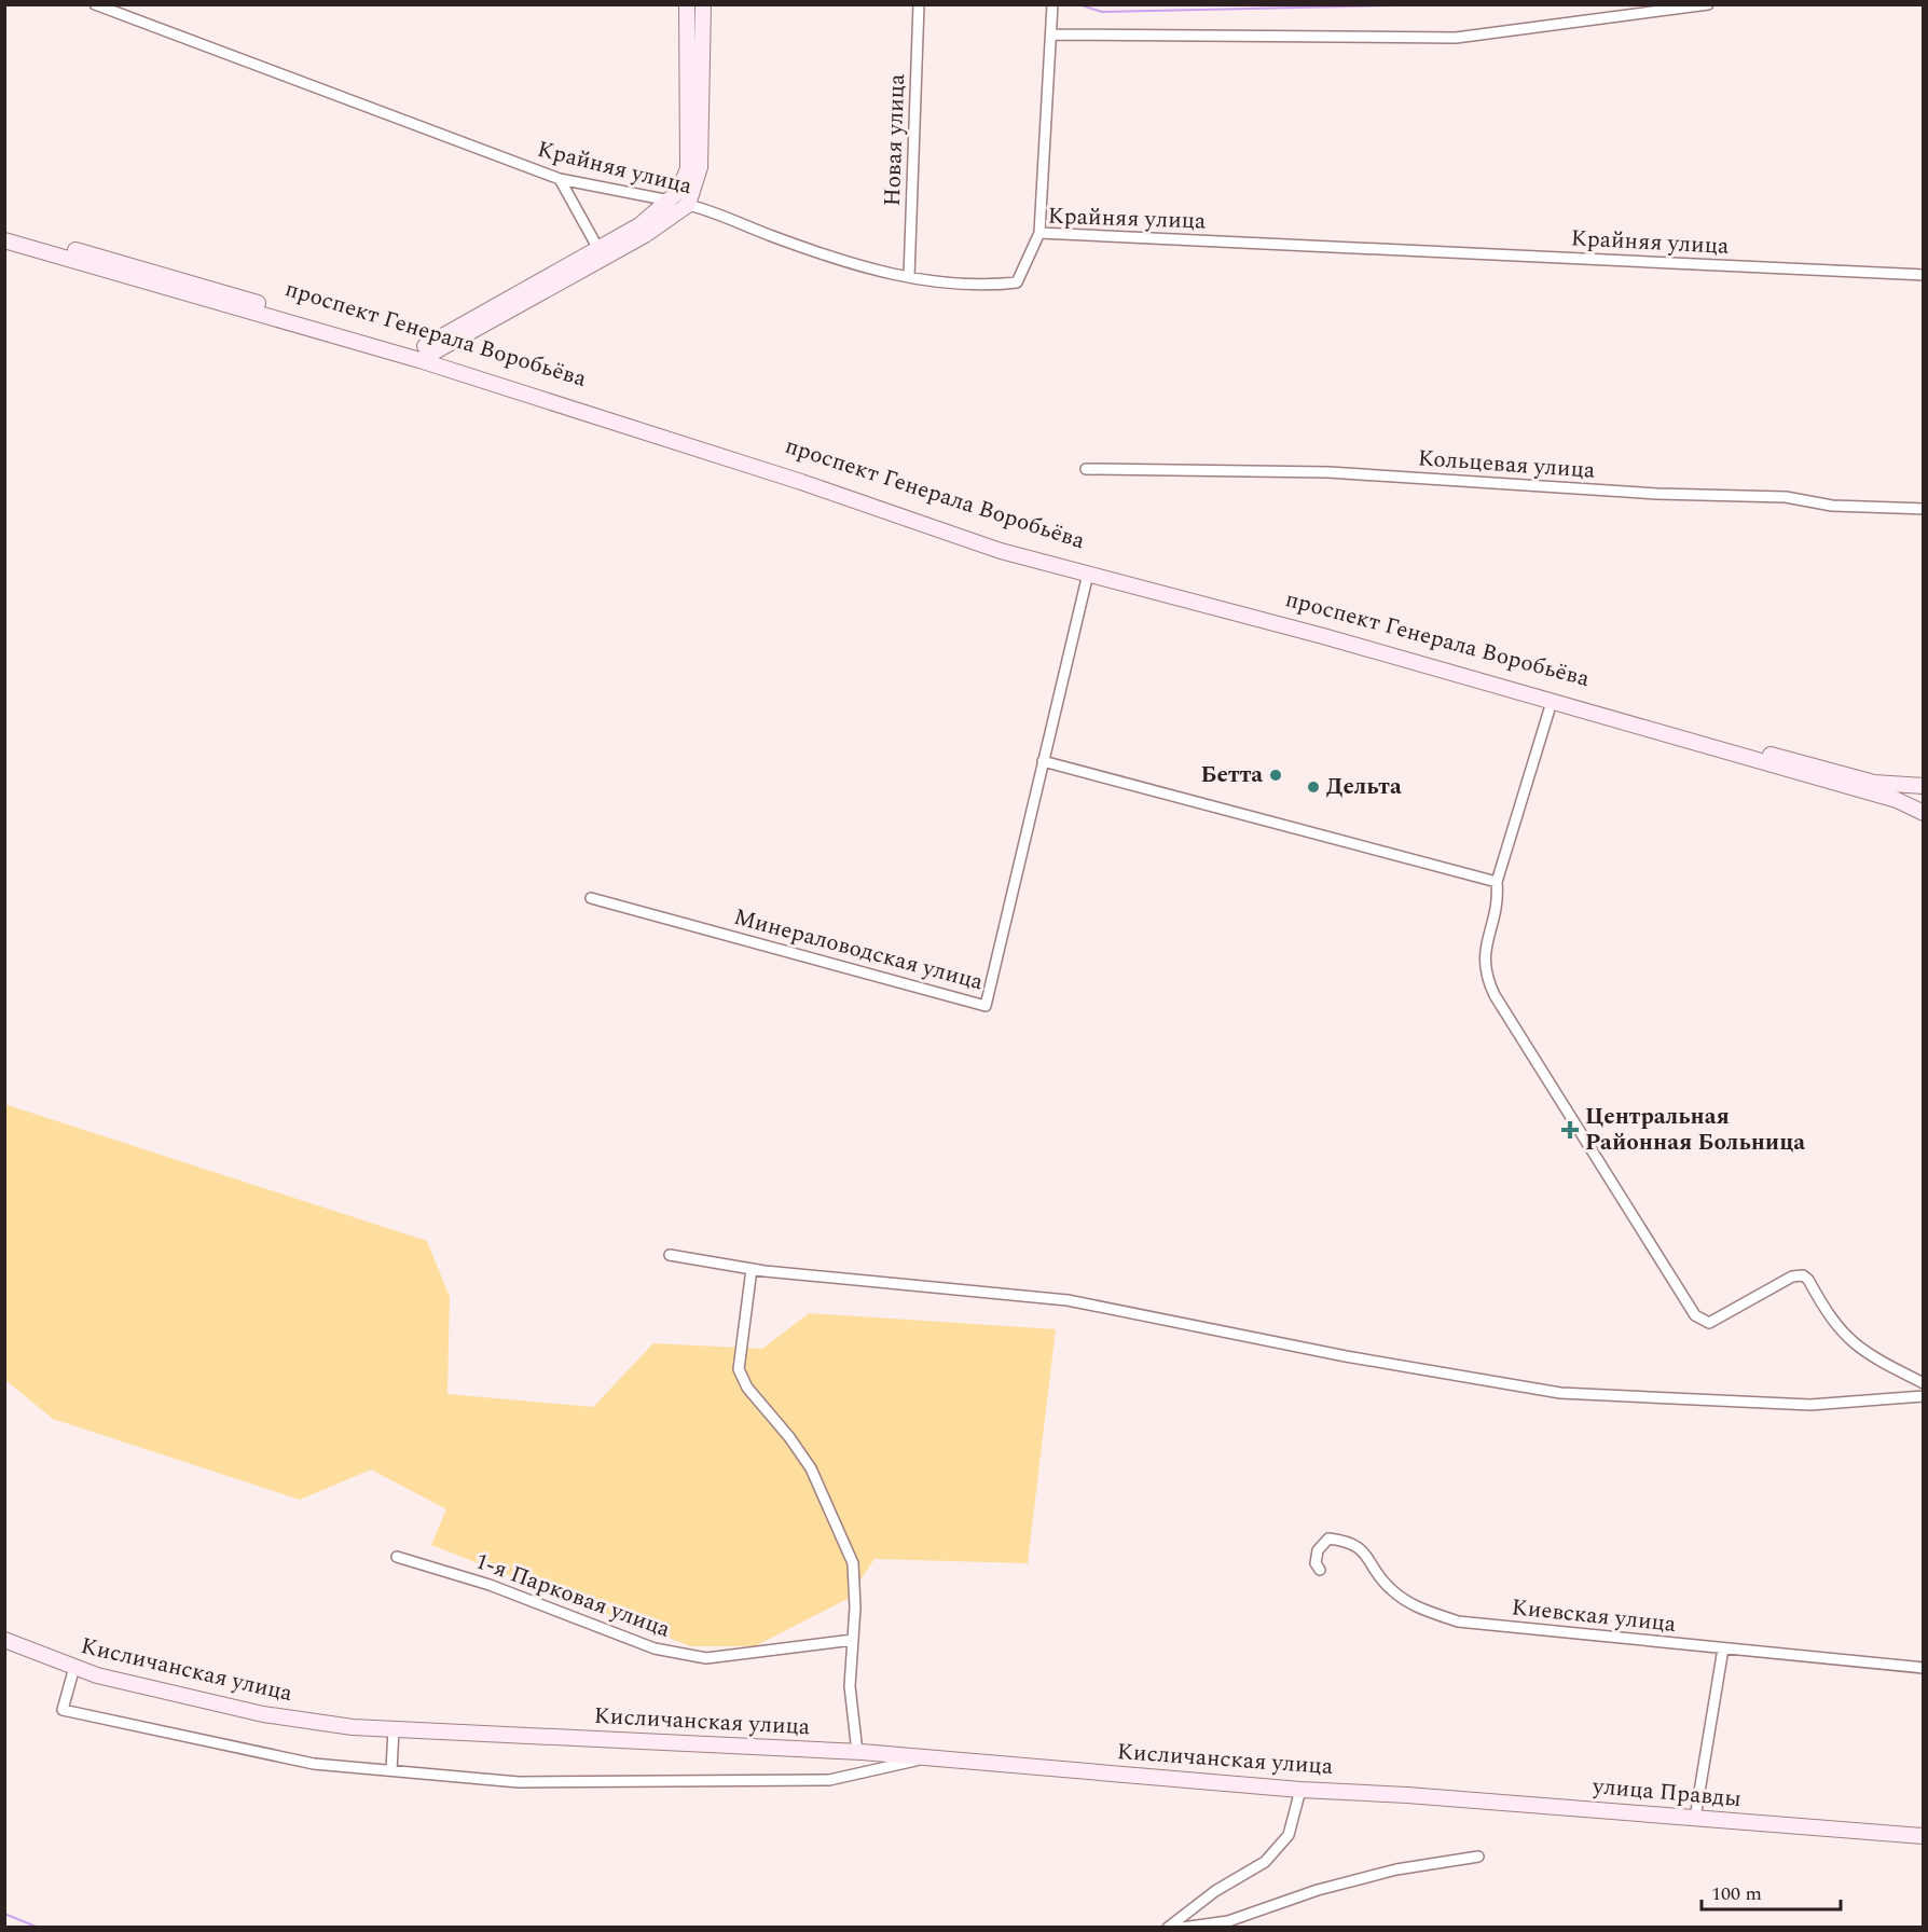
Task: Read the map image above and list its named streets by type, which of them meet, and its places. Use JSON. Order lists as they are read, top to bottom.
{
  "streets": {
    "main road": ["проспект Генерала Воробьёва", "Кисличанская улица", "улица Правды"],
    "street": [
      "Новая улица",
      "Крайняя улица",
      "Кольцевая улица",
      "Минераловодская улица",
      "1-я Парковая улица",
      "Киевская улица"
    ]
  },
  "crossings": [
    ["Новая улица", "Крайняя улица"],
    ["проспект Генерала Воробьёва", "Минераловодская улица"],
    ["Кисличанская улица", "улица Правды"]
  ],
  "places": {
    "other": ["Бетта", "Дельта"],
    "health": ["Центральная Районная Больница"]
  },
  "scale_bar": "100 m"
}
